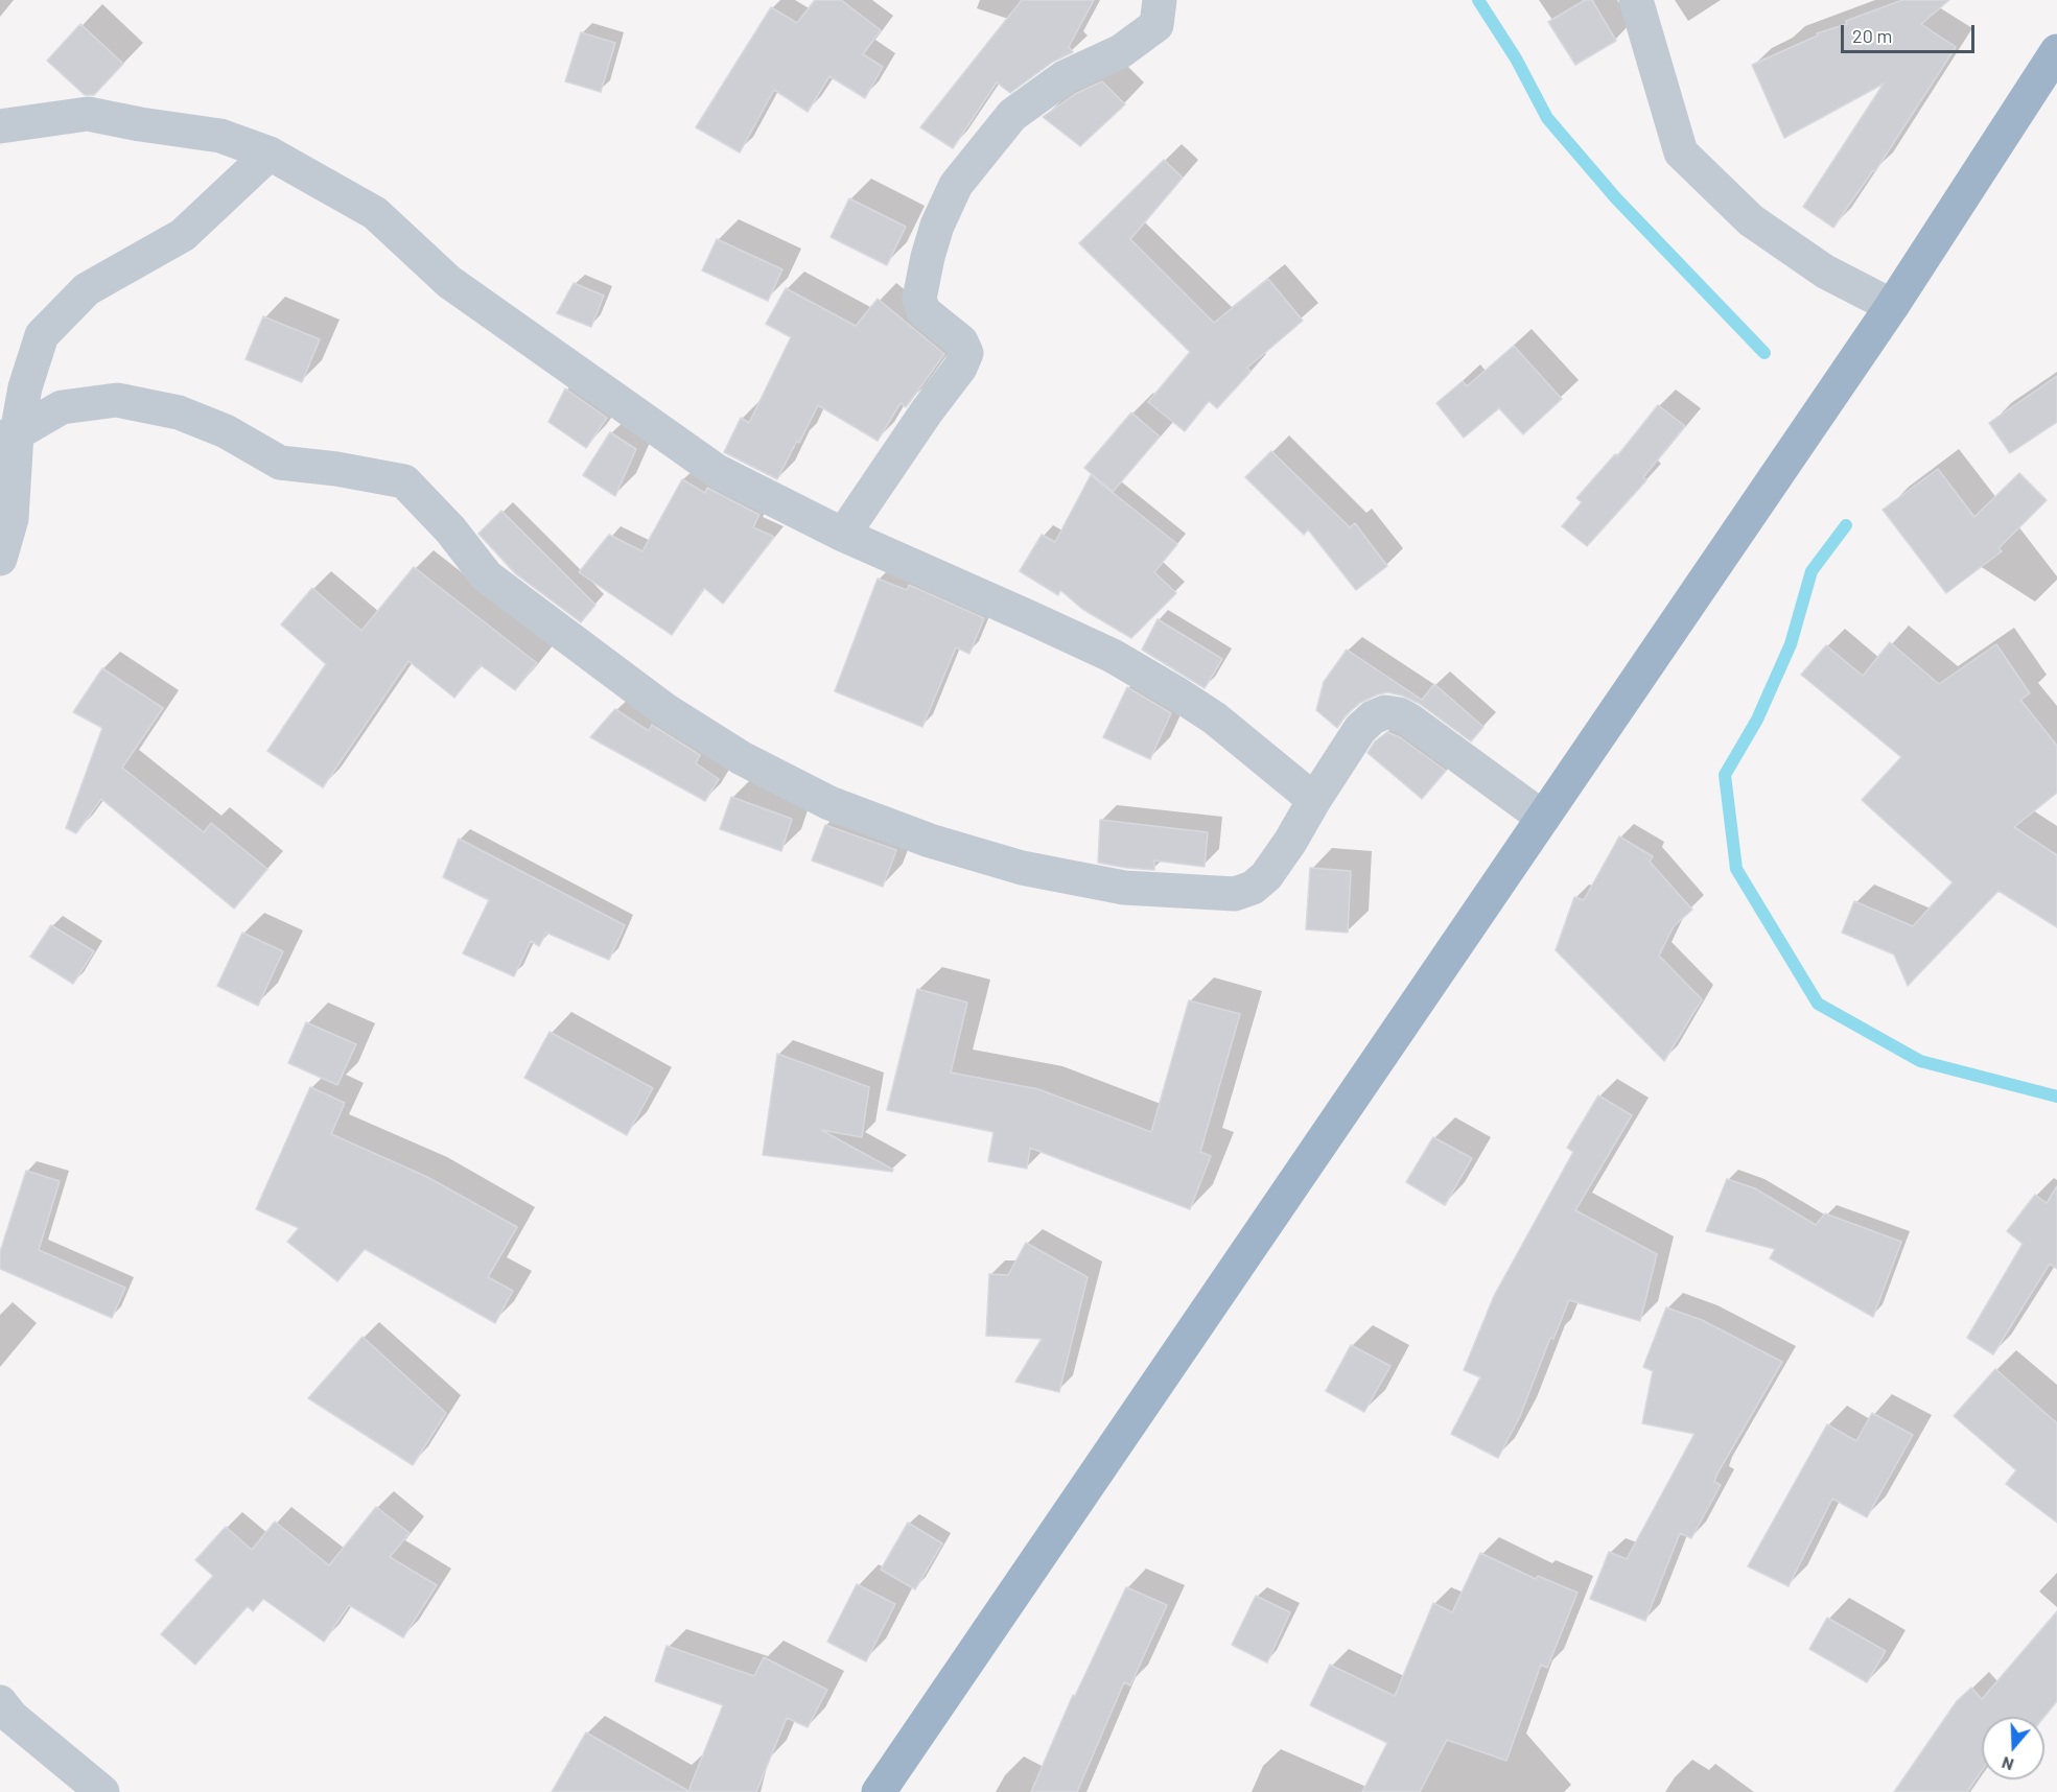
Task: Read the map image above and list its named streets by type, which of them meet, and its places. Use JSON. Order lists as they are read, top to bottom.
{
  "scale_bar": "20 m",
  "north": "bottom"
}
